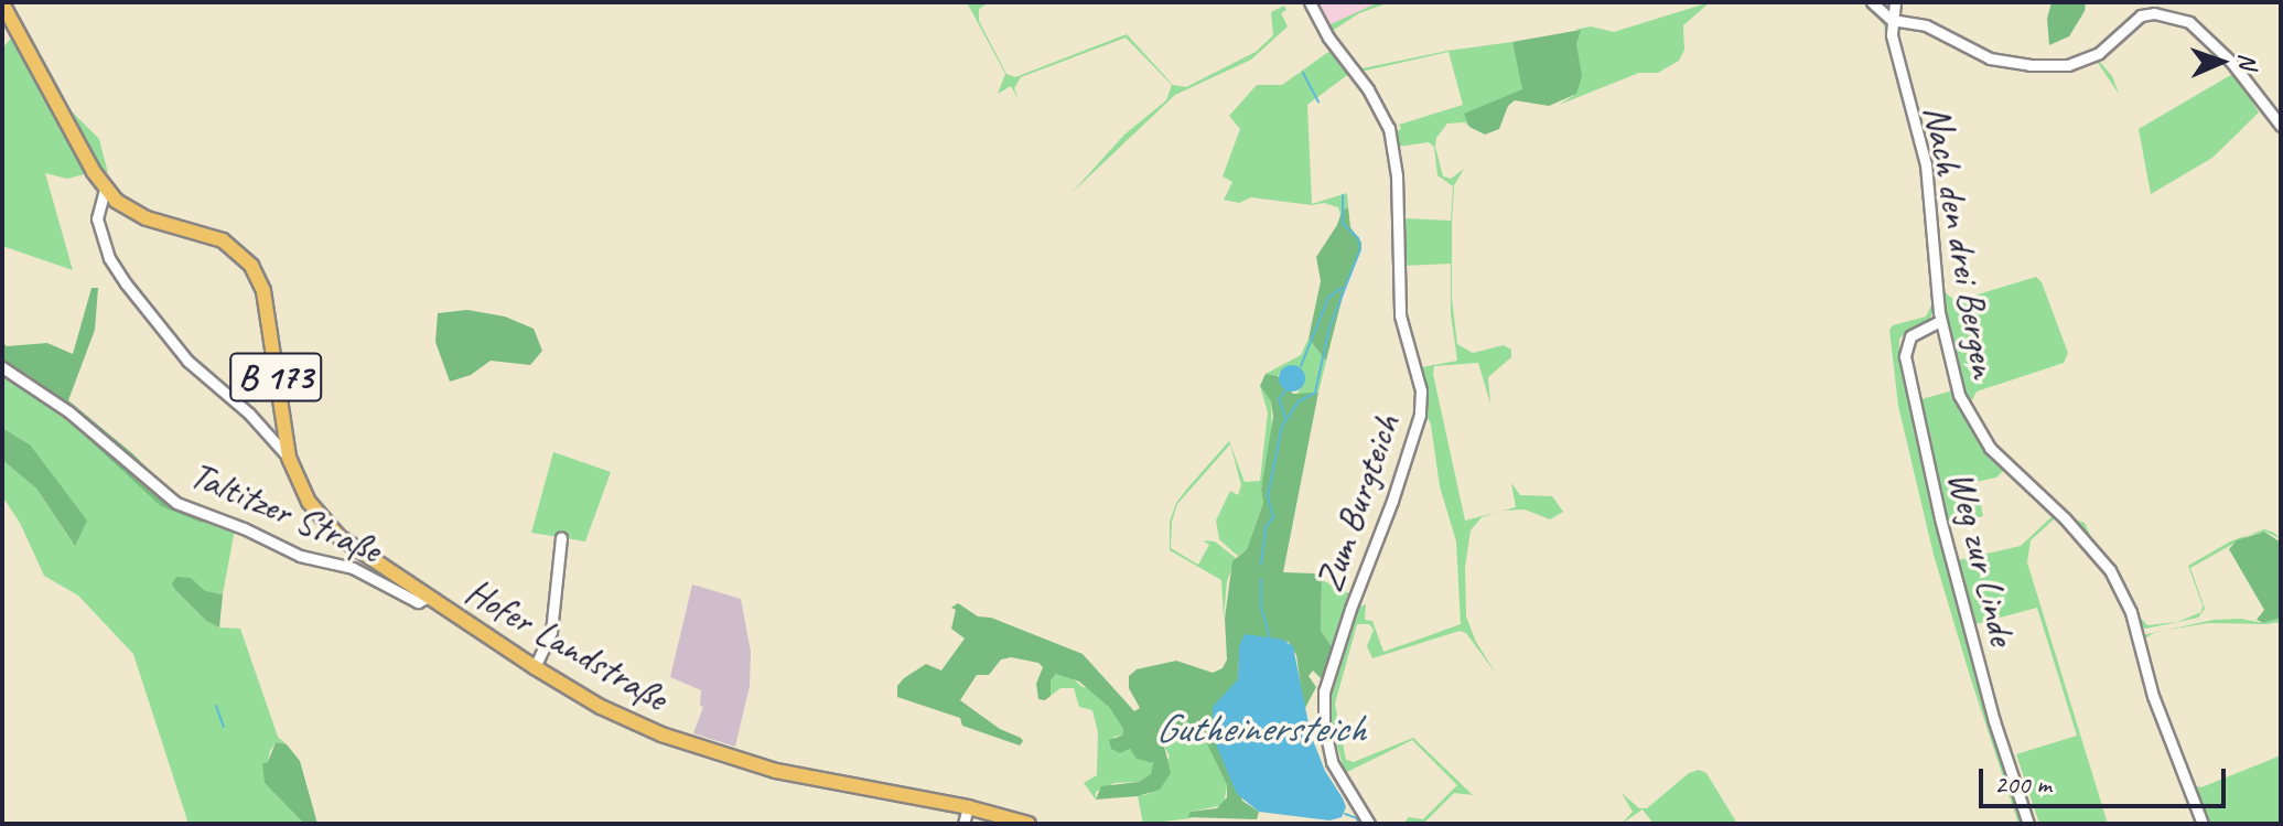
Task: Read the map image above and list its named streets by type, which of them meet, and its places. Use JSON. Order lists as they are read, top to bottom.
{
  "streets": {
    "main road": ["B 173", "Hofer Landstraße"],
    "street": [
      "Nach den drei Bergen",
      "Zum Burgteich",
      "Taltitzer Straße",
      "Weg zur Linde"
    ]
  },
  "crossings": [
    ["Nach den drei Bergen", "Weg zur Linde"],
    ["B 173", "Hofer Landstraße"],
    ["Taltitzer Straße", "Hofer Landstraße"]
  ],
  "water": ["Gutheinersteich"],
  "scale_bar": "200 m",
  "north": "right"
}
